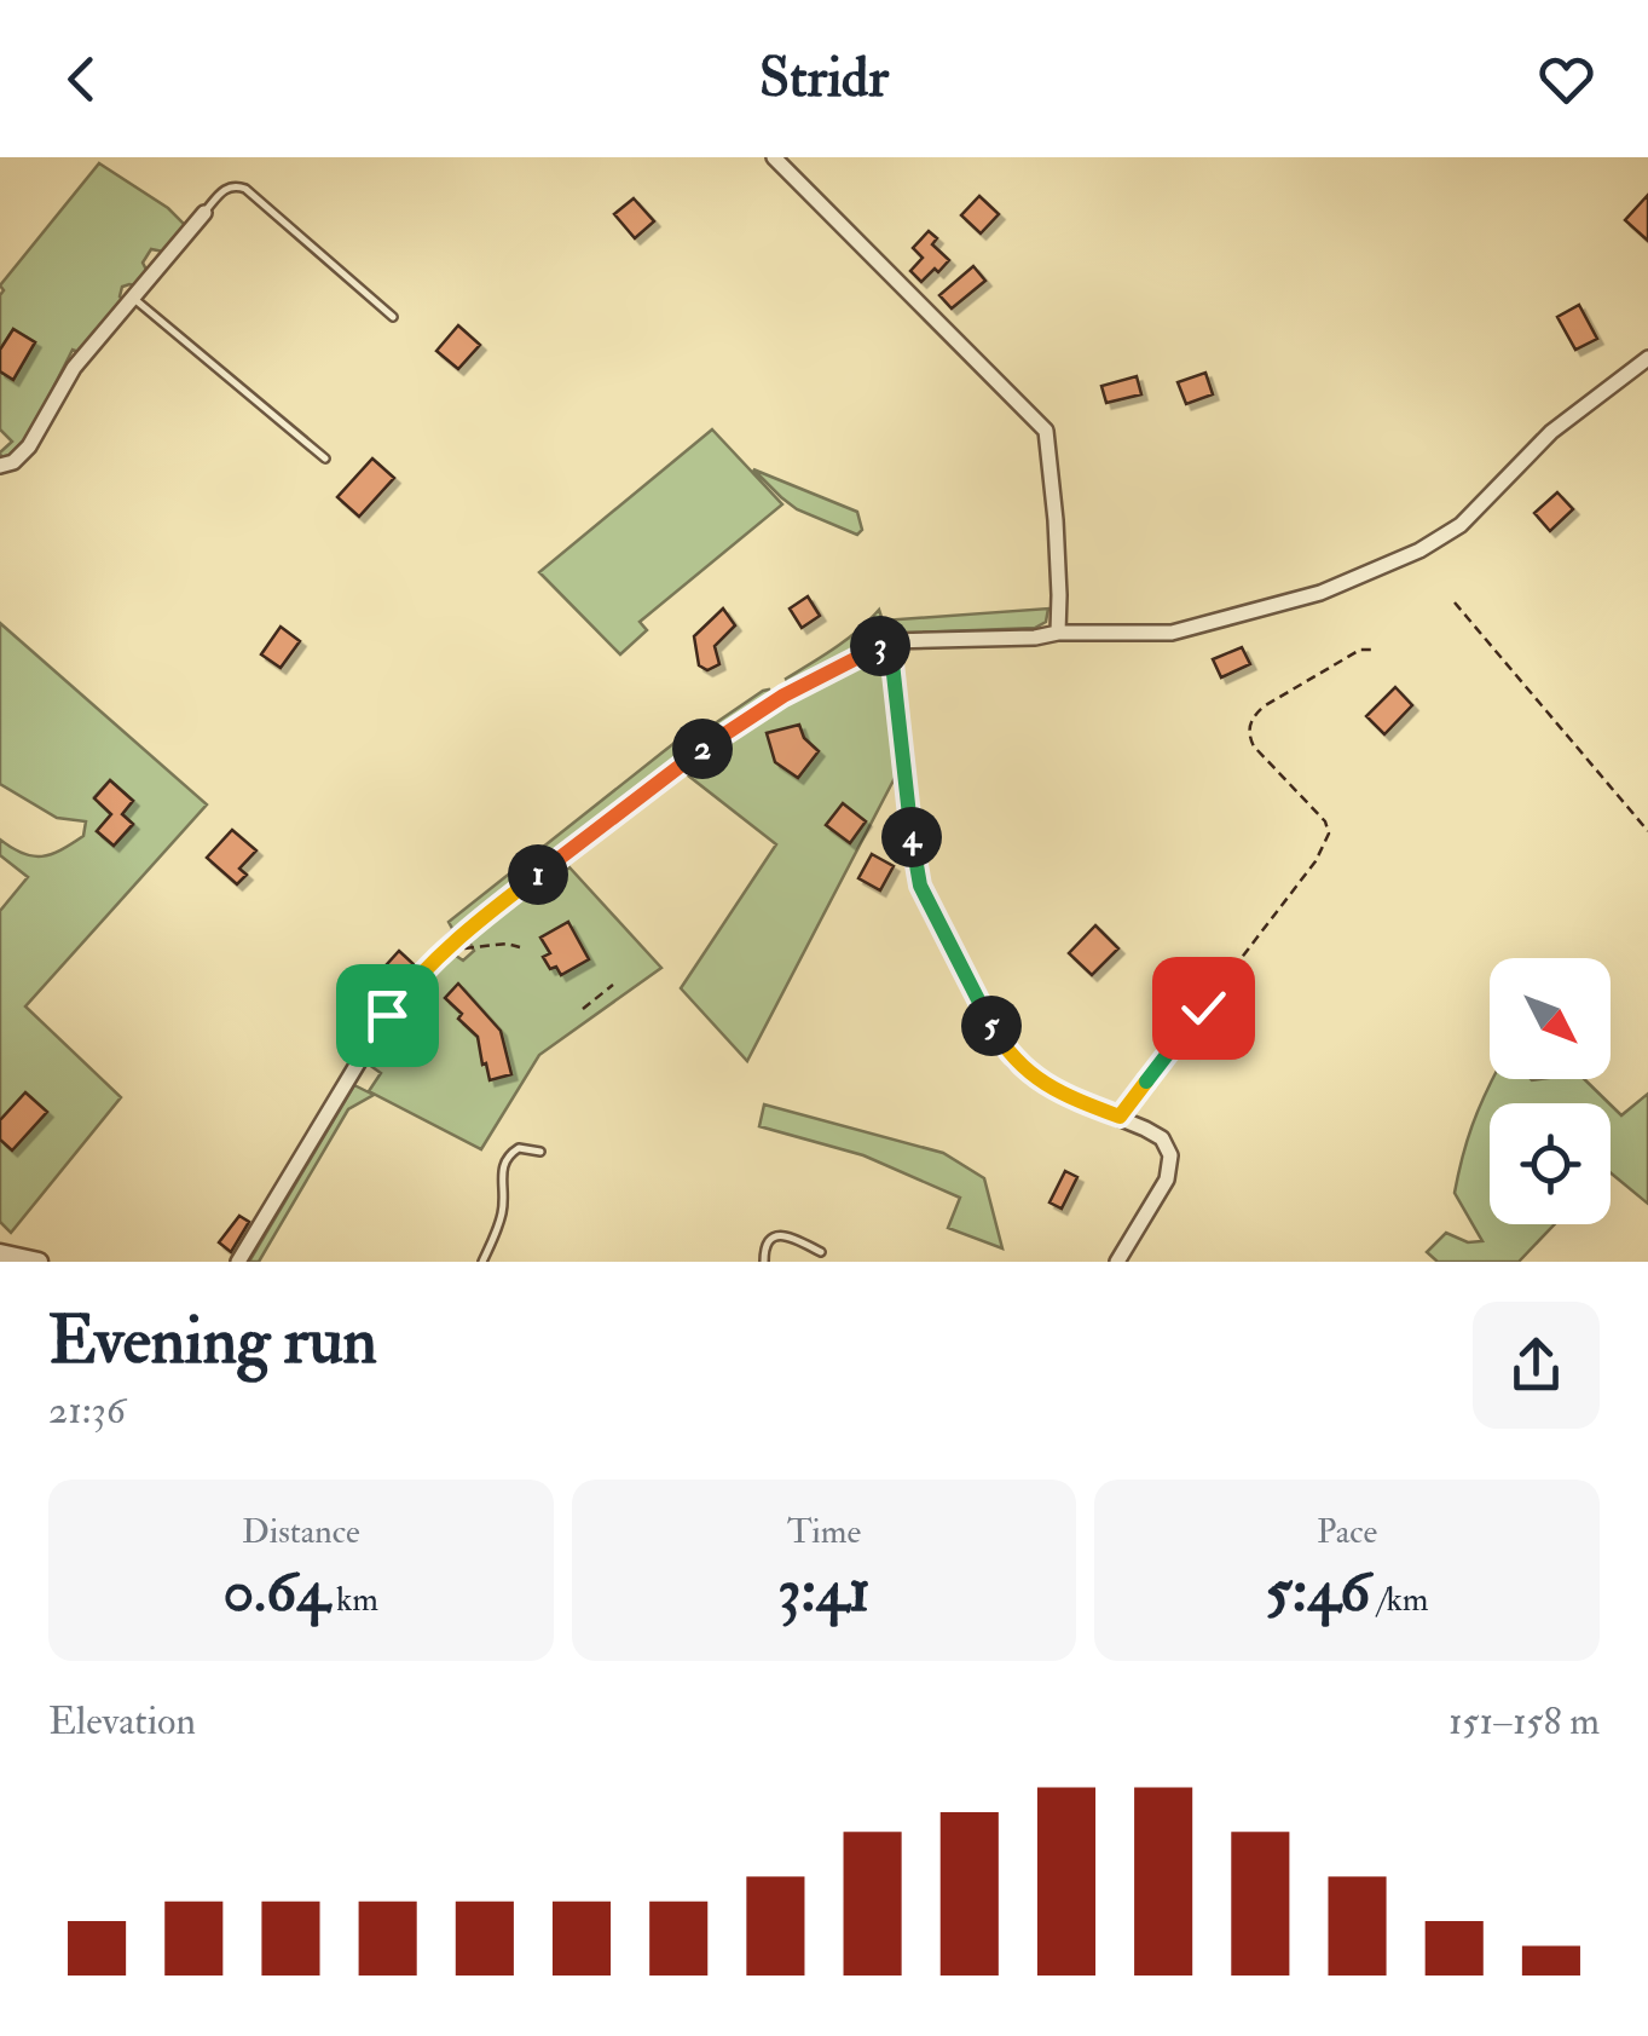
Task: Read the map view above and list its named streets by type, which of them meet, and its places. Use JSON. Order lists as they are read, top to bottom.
{
  "north": "bottom right",
  "page": {
    "header": "Stridr",
    "pins": [
      "3",
      "2",
      "4",
      "1",
      "5"
    ],
    "heading": ["Evening run", "21:36"],
    "stats": [
      ["Distance", "0.64 km"],
      ["Time", "3:41"],
      ["Pace", "5:46 /km"]
    ],
    "chart": ["Elevation", "151–158 m"]
  }
}
